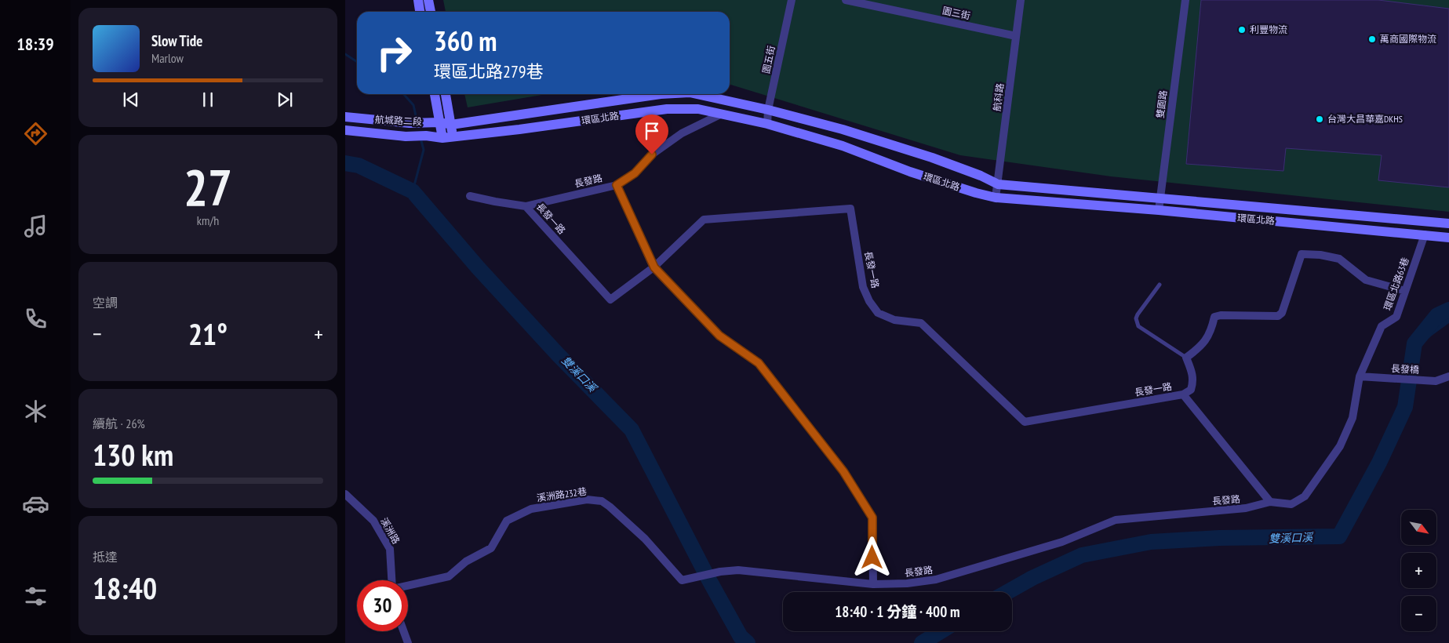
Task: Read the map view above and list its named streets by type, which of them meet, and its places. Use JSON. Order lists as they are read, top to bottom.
{
  "streets": {
    "street": [
      "園三街",
      "園五街",
      "航科路",
      "雙園路",
      "環區北路",
      "航城路二段",
      "長發路",
      "長發一路",
      "環區北路63巷",
      "長發橋",
      "溪洲路232巷",
      "溪洲路"
    ]
  },
  "crossings": [
    ["園三街", "航科路"],
    ["園五街", "環區北路"],
    ["航科路", "環區北路"],
    ["雙園路", "環區北路"],
    ["環區北路", "航城路二段"],
    ["環區北路", "環區北路63巷"],
    ["長發路", "長發一路"],
    ["長發路", "環區北路63巷"],
    ["長發路", "長發橋"],
    ["長發路", "溪洲路232巷"],
    ["環區北路63巷", "長發橋"]
  ],
  "water": ["雙溪口溪"],
  "places": ["利豐物流", "萬商國際物流", "台灣大昌華嘉DKHS"],
  "north": "bottom right",
  "page": {
    "tabs": "18:39",
    "turn": ["360 m", "環區北路279巷"],
    "song": ["Slow Tide", "Marlow"],
    "tile": [
      ["27", "km/h"],
      "空調",
      ["續航 · 26%", "130 km"],
      ["抵達", "18:40"]
    ],
    "heat": ["−", "21°", "+"],
    "map_buttons": ["+", "−"],
    "limit": "30",
    "trip": "18:40 · 1 分鐘 · 400 m"
  }
}
